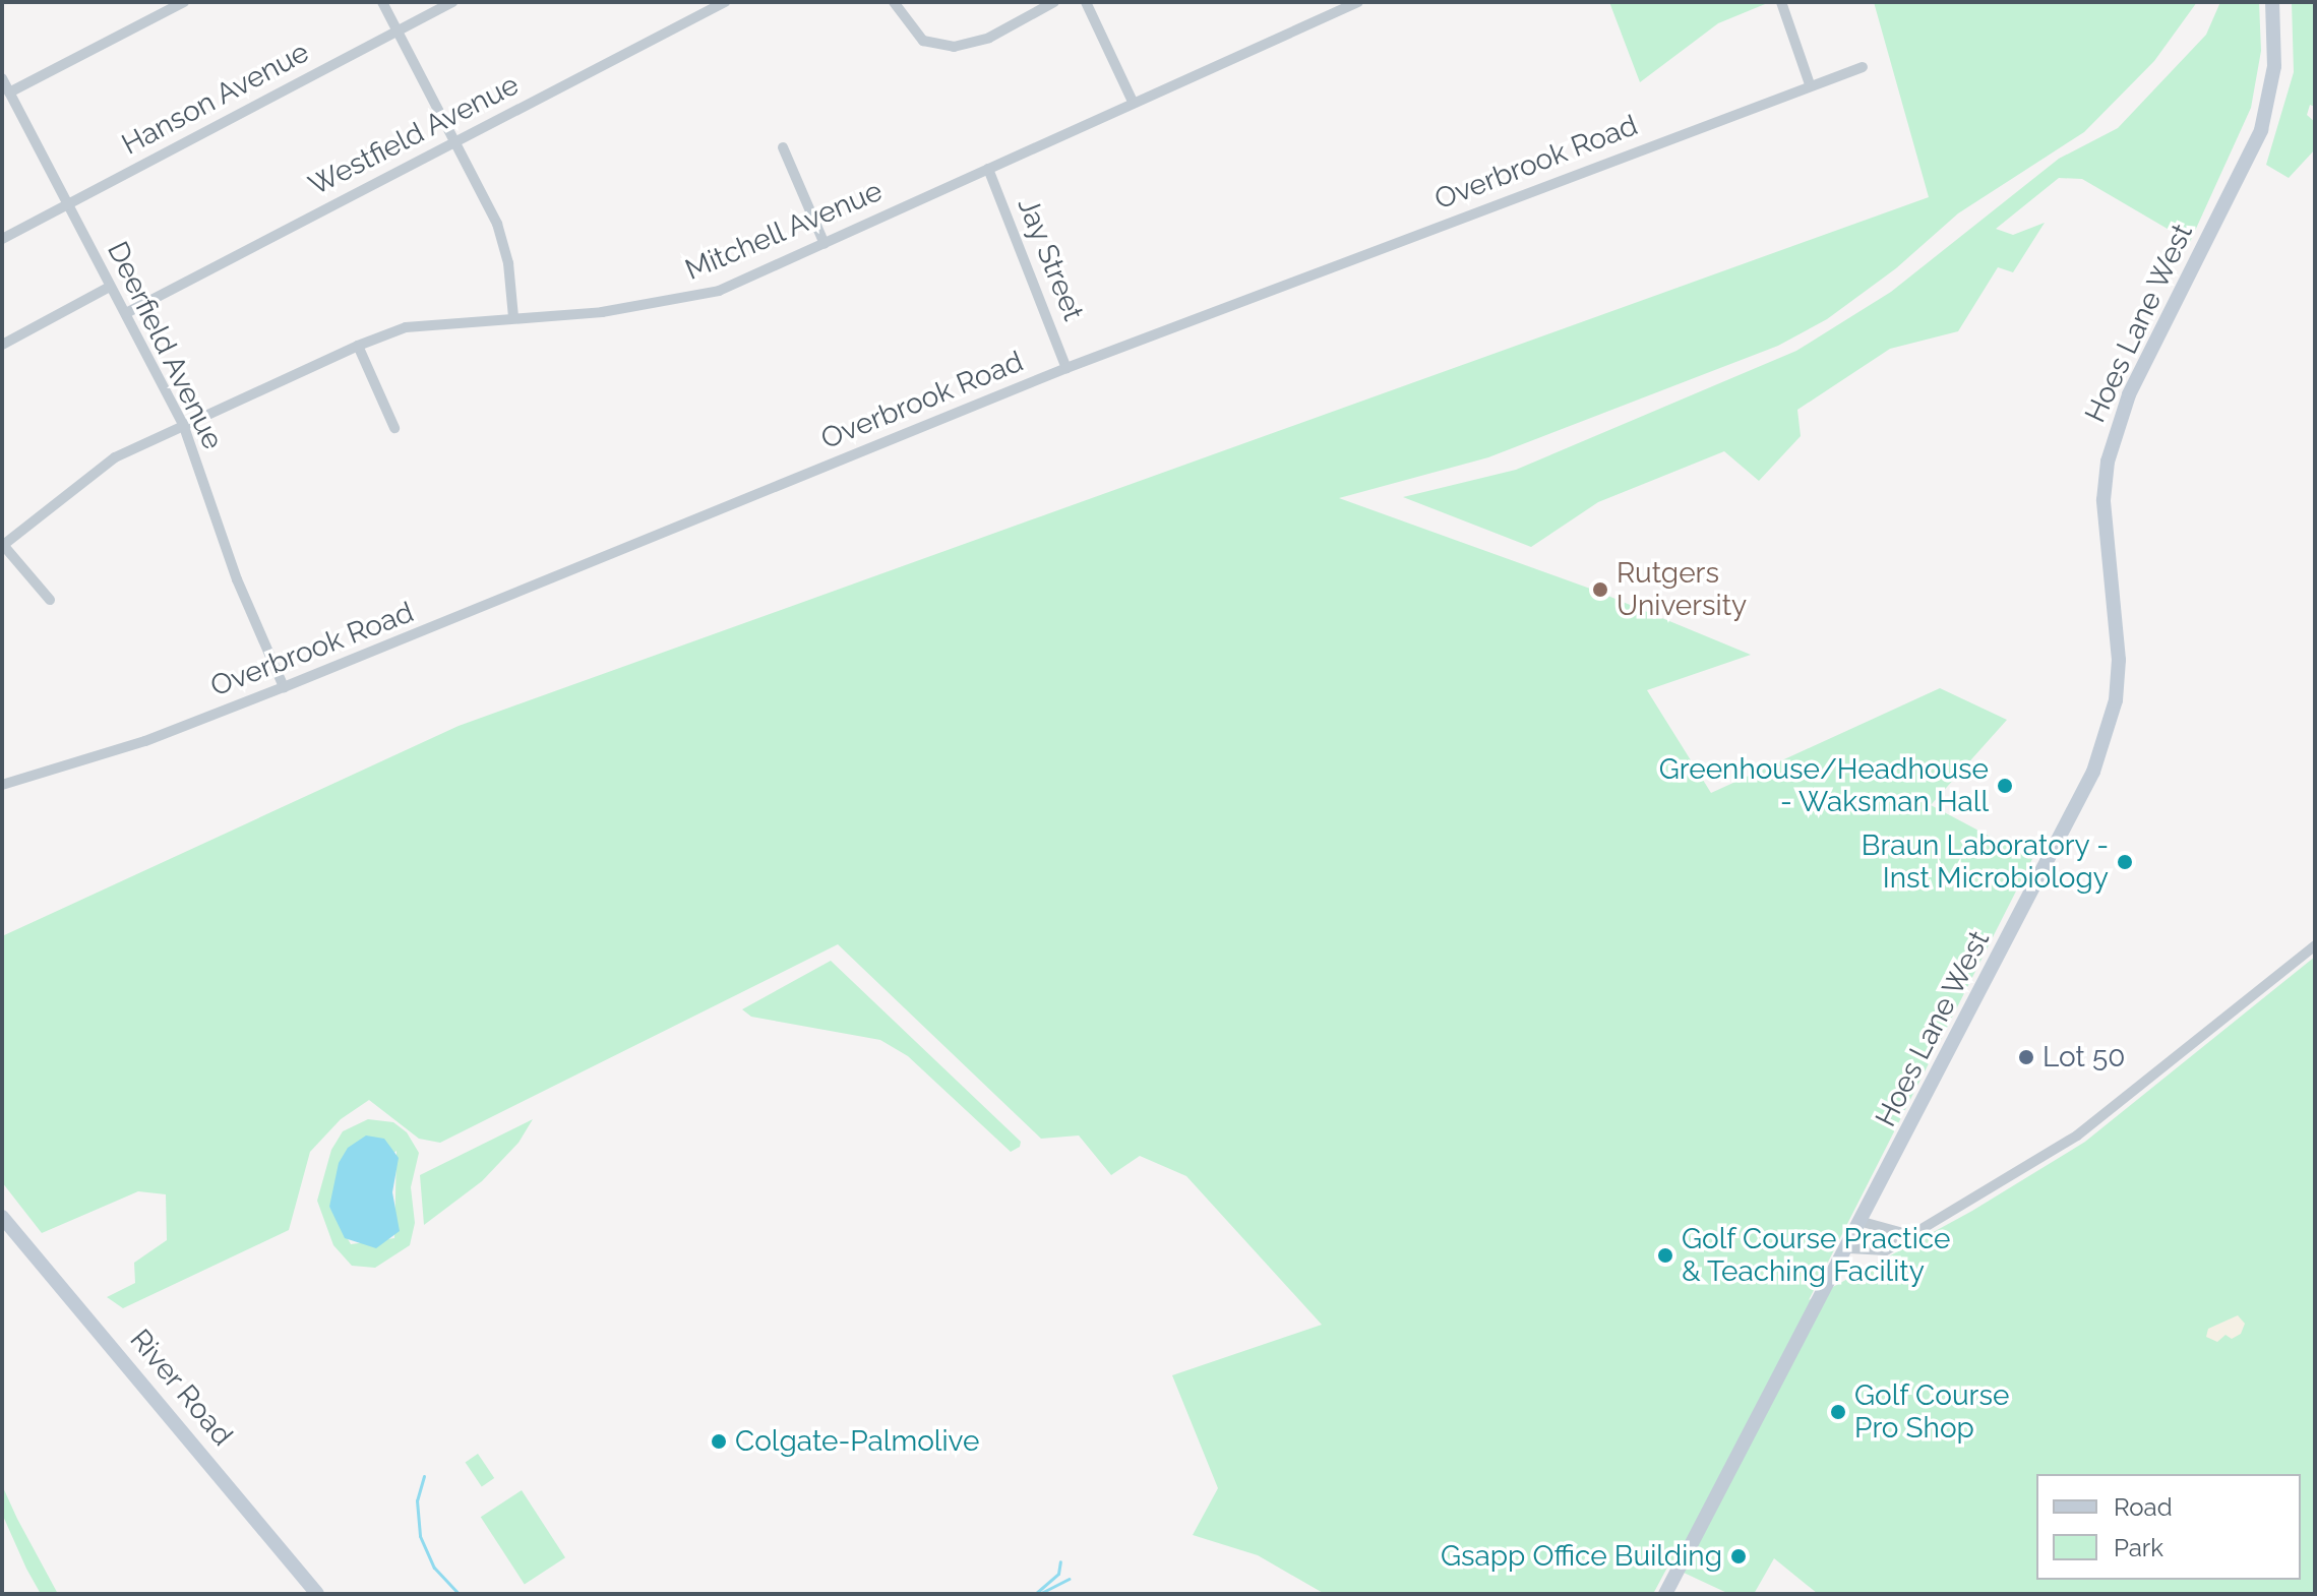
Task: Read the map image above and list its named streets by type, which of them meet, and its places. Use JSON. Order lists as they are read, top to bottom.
{
  "streets": {
    "street": [
      "Hanson Avenue",
      "Westfield Avenue",
      "Overbrook Road",
      "Mitchell Avenue",
      "Jay Street",
      "Hoes Lane West",
      "Deerfield Avenue",
      "River Road"
    ]
  },
  "crossings": [
    ["Hanson Avenue", "Deerfield Avenue"],
    ["Westfield Avenue", "Deerfield Avenue"],
    ["Overbrook Road", "Jay Street"],
    ["Overbrook Road", "Deerfield Avenue"],
    ["Mitchell Avenue", "Jay Street"],
    ["Mitchell Avenue", "Deerfield Avenue"]
  ],
  "places": [
    "Rutgers University",
    "Greenhouse/Headhouse - Waksman Hall",
    "Braun Laboratory - Inst Microbiology",
    "Lot 50",
    "Golf Course Practice & Teaching Facility",
    "Golf Course Pro Shop",
    "Colgate-Palmolive",
    "Gsapp Office Building"
  ],
  "legend": ["Road", "Park"]
}
